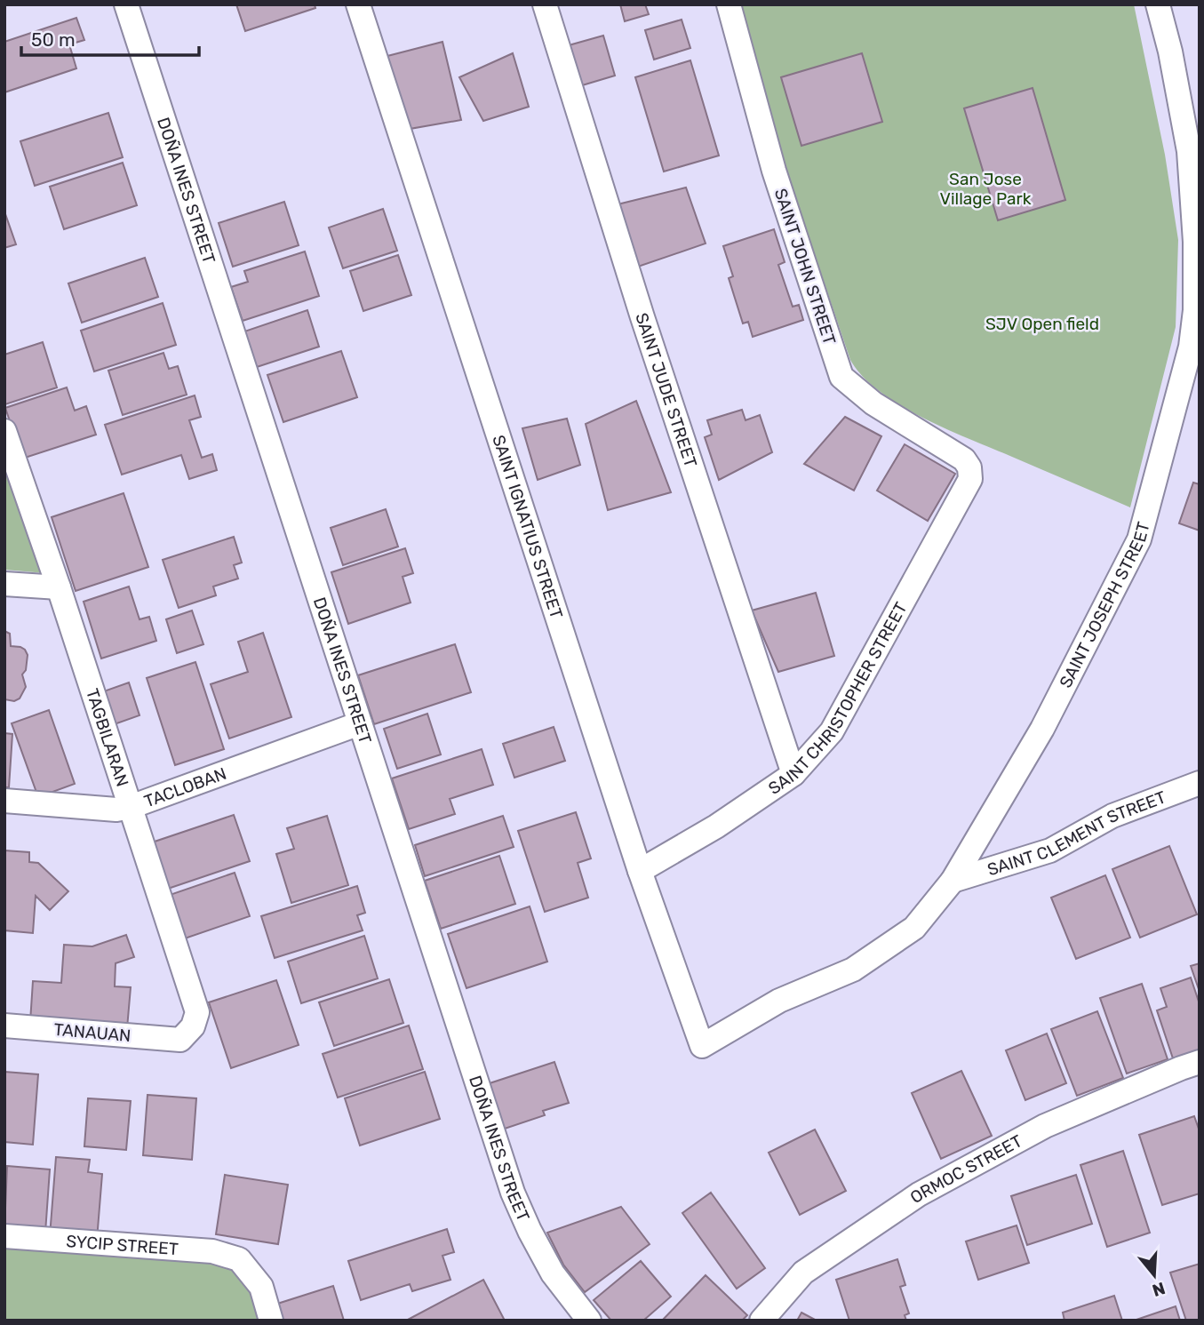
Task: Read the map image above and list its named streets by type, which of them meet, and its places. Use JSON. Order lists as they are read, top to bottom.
{
  "streets": {
    "street": [
      "DOÑA INES STREET",
      "SAINT JOHN STREET",
      "SAINT JUDE STREET",
      "SAINT IGNATIUS STREET",
      "SAINT JOSEPH STREET",
      "SAINT CHRISTOPHER STREET",
      "TAGBILARAN",
      "TACLOBAN",
      "SAINT CLEMENT STREET",
      "TANAUAN",
      "ORMOC STREET",
      "SYCIP STREET"
    ]
  },
  "crossings": [
    ["DOÑA INES STREET", "TACLOBAN"],
    ["SAINT JOHN STREET", "SAINT CHRISTOPHER STREET"],
    ["SAINT JUDE STREET", "SAINT CHRISTOPHER STREET"],
    ["SAINT IGNATIUS STREET", "SAINT JOSEPH STREET"],
    ["SAINT IGNATIUS STREET", "SAINT CHRISTOPHER STREET"],
    ["SAINT JOSEPH STREET", "SAINT CLEMENT STREET"],
    ["TAGBILARAN", "TACLOBAN"],
    ["TAGBILARAN", "TANAUAN"]
  ],
  "parks": ["San Jose Village Park", "SJV Open field"],
  "scale_bar": "50 m",
  "north": "bottom"
}
